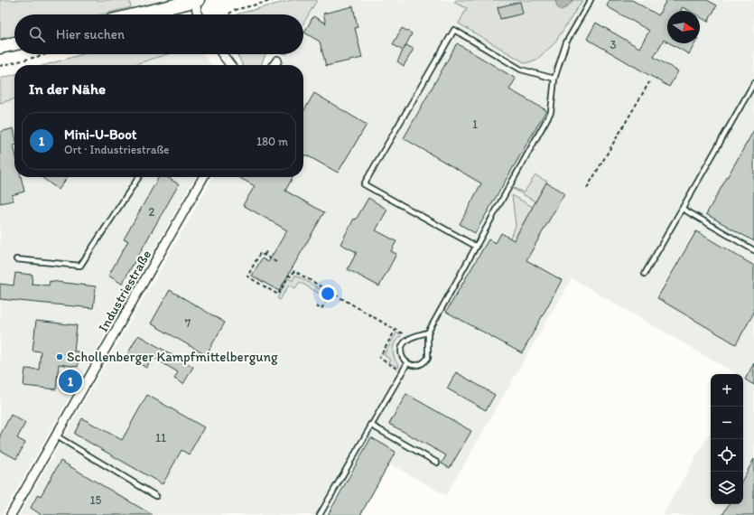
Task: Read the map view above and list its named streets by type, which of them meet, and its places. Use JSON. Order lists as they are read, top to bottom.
{
  "streets": {
    "street": ["Industriestraße"]
  },
  "places": ["Schollenberger Kampfmittelbergung"],
  "house_numbers": [
    "3",
    "1",
    "2",
    "7",
    "11",
    "15"
  ],
  "north": "right",
  "page": {
    "search": "Hier suchen",
    "heading": "In der Nähe",
    "list": [
      {
        "mark": "1",
        "name": "Mini-U-Boot",
        "note": "Ort · Industriestraße",
        "value": "180 m"
      }
    ],
    "pins": "1",
    "map_buttons": ["+", "−"]
  }
}
